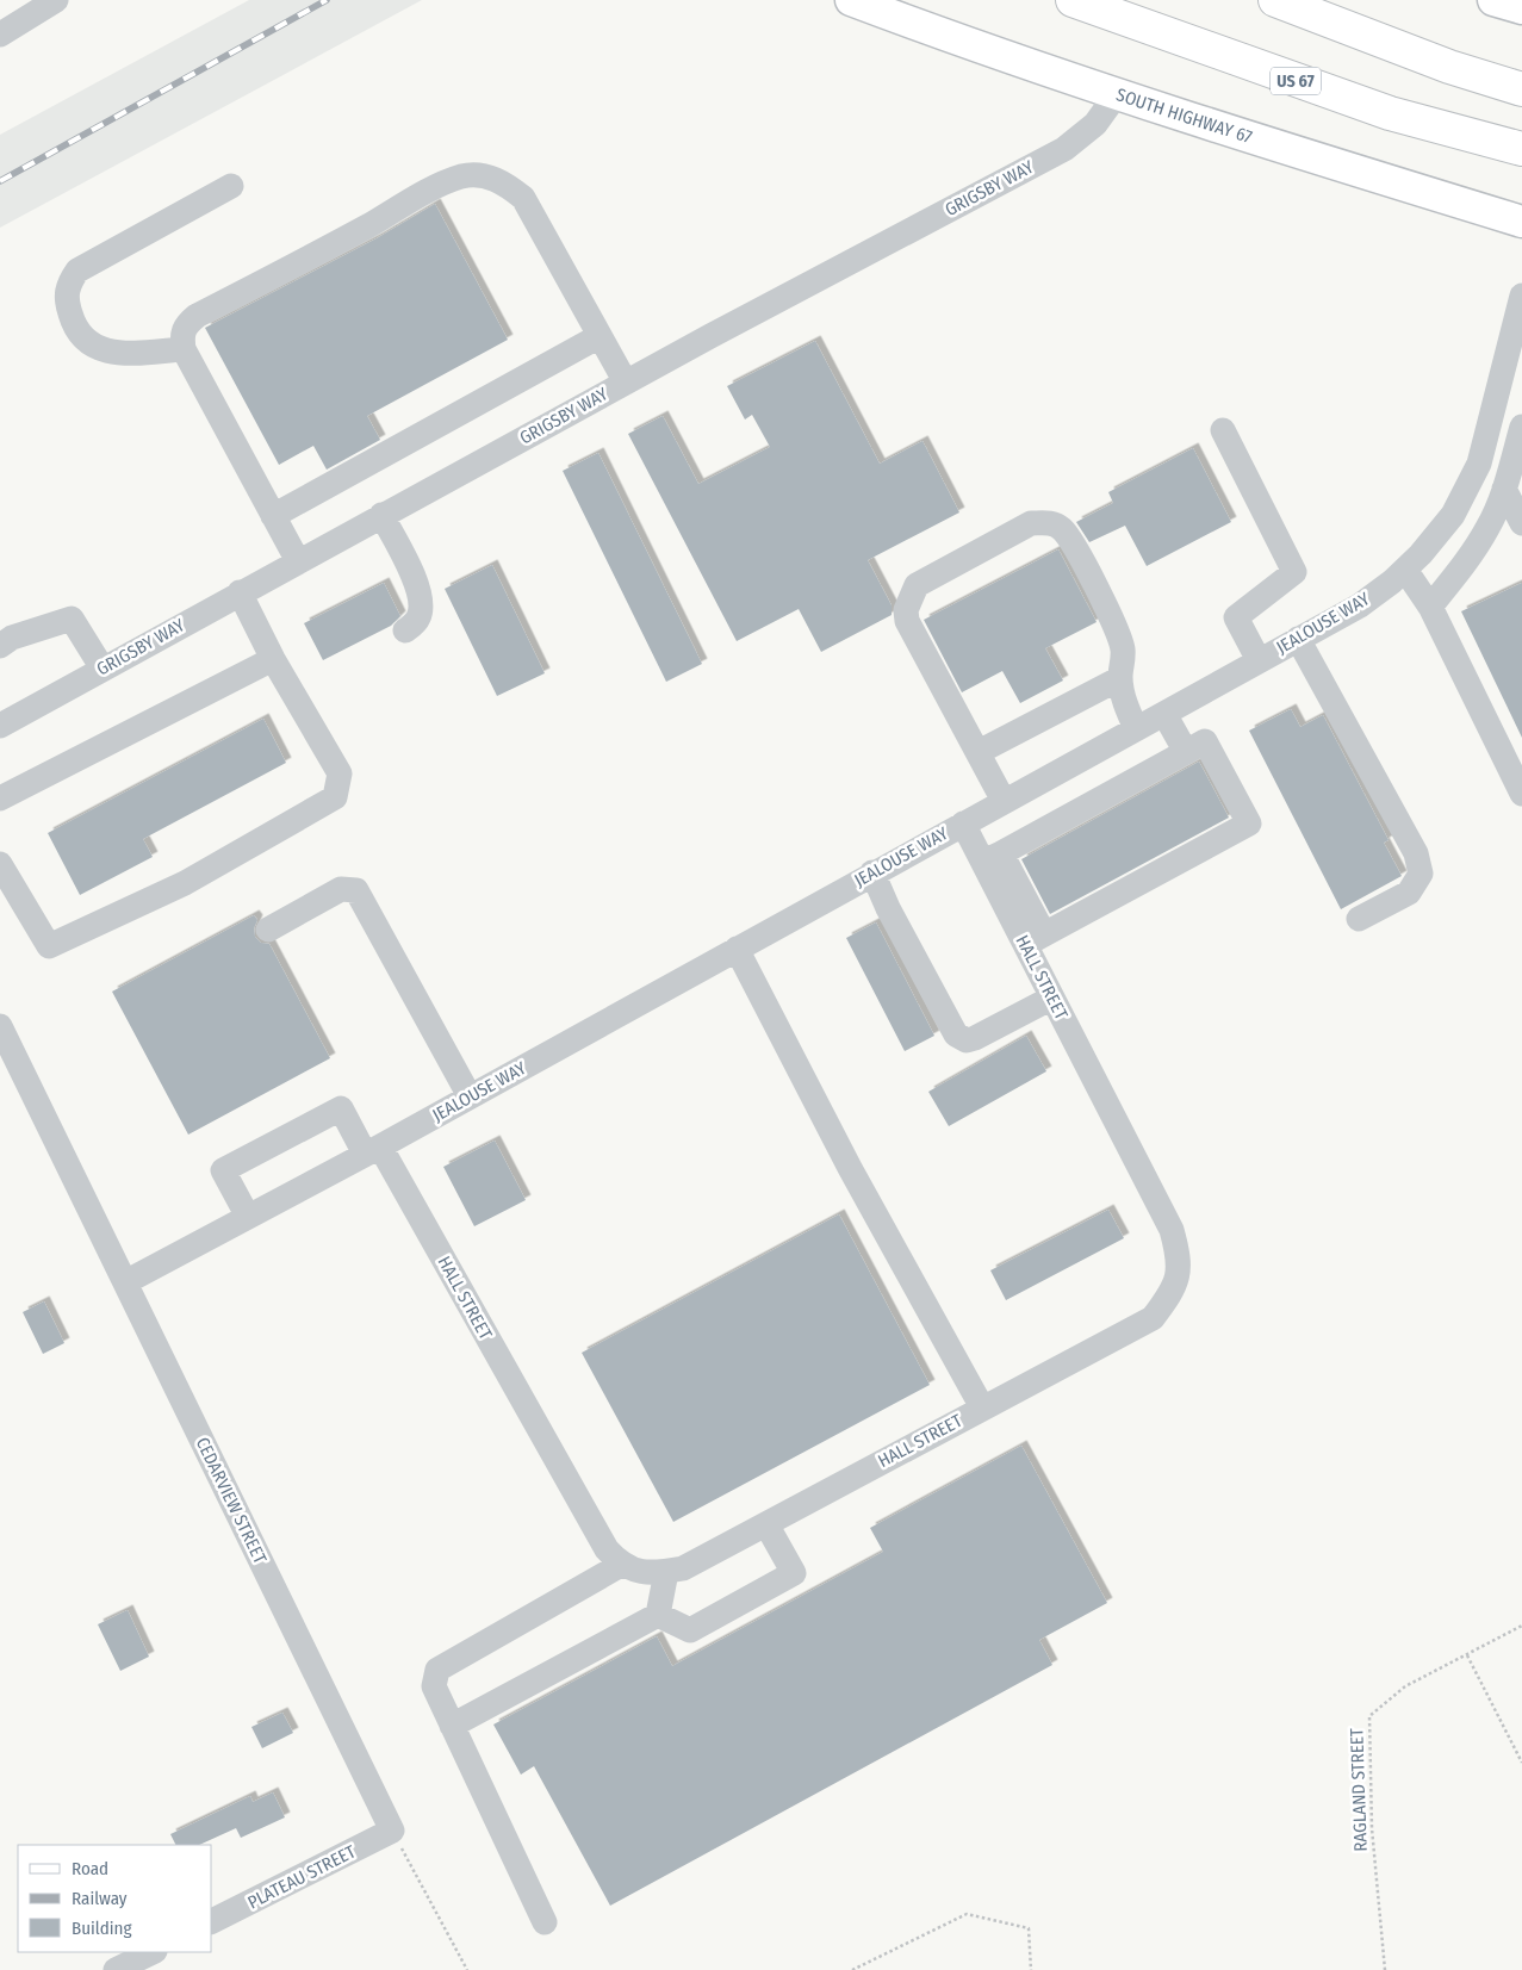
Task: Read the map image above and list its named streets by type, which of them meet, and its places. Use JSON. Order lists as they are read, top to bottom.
{
  "streets": {
    "highway": ["US 67"],
    "main road": ["SOUTH HIGHWAY 67"],
    "street": [
      "GRIGSBY WAY",
      "JEALOUSE WAY",
      "HALL STREET",
      "CEDARVIEW STREET",
      "PLATEAU STREET"
    ],
    "path": ["RAGLAND STREET"]
  },
  "crossings": [
    ["SOUTH HIGHWAY 67", "GRIGSBY WAY"],
    ["JEALOUSE WAY", "HALL STREET"],
    ["JEALOUSE WAY", "CEDARVIEW STREET"],
    ["CEDARVIEW STREET", "PLATEAU STREET"]
  ],
  "legend": ["Road", "Railway", "Building"]
}
